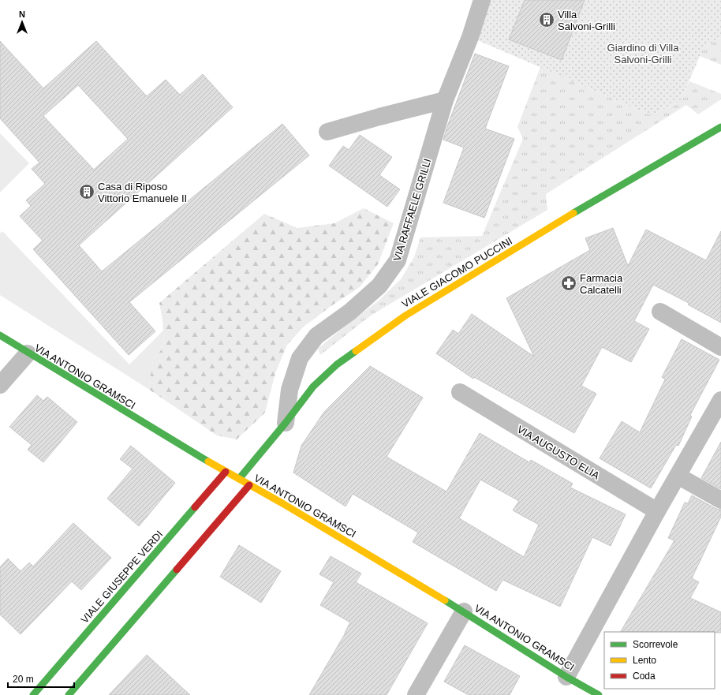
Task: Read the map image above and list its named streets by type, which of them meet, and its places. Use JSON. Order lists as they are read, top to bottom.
{
  "streets": {
    "street": [
      "VIA RAFFAELE GRILLI",
      "VIALE GIACOMO PUCCINI",
      "VIA ANTONIO GRAMSCI",
      "VIA AUGUSTO ELIA",
      "VIALE GIUSEPPE VERDI"
    ]
  },
  "crossings": [
    ["VIA RAFFAELE GRILLI", "VIALE GIACOMO PUCCINI"],
    ["VIALE GIACOMO PUCCINI", "VIA ANTONIO GRAMSCI"],
    ["VIA ANTONIO GRAMSCI", "VIALE GIUSEPPE VERDI"]
  ],
  "parks": ["Giardino di Villa Salvoni-Grilli"],
  "places": {
    "building": ["Villa Salvoni-Grilli", "Casa di Riposo Vittorio Emanuele II"],
    "pharmacy": ["Farmacia Calcatelli"]
  },
  "legend": ["Scorrevole", "Lento", "Coda"],
  "scale_bar": "20 m",
  "north": "top"
}
